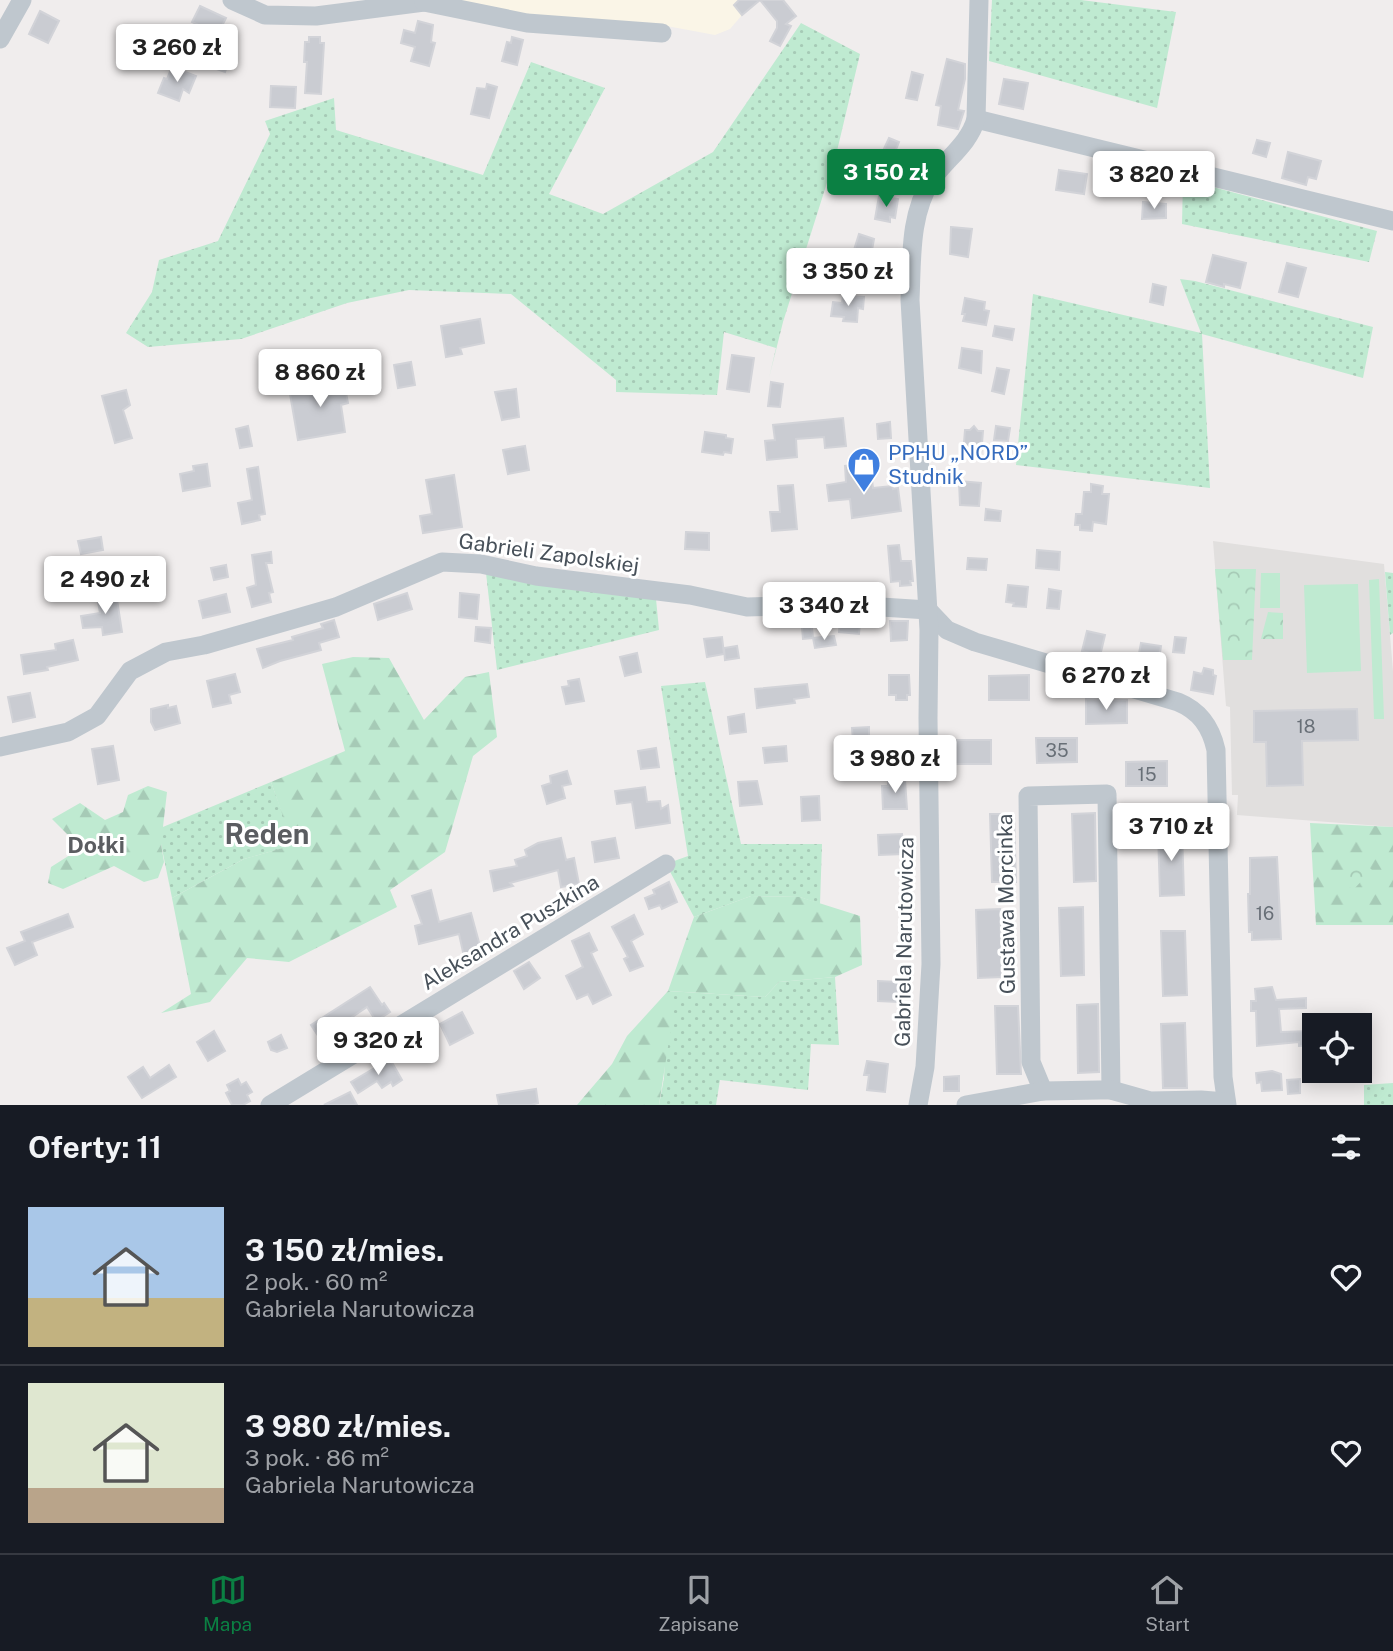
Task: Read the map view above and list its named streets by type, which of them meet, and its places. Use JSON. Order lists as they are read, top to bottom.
{
  "streets": {
    "street": [
      "Gabrieli Zapolskiej",
      "Gustawa Morcinka",
      "Aleksandra Puszkina",
      "Gabriela Narutowicza"
    ]
  },
  "crossings": [
    ["Gabrieli Zapolskiej", "Gabriela Narutowicza"]
  ],
  "districts": ["Reden", "Dołki"],
  "places": {
    "shop": ["PPHU „NORD” Studnik"]
  },
  "house_numbers": [
    "18",
    "35",
    "15",
    "16"
  ],
  "page": {
    "price": [
      "3 260 zł",
      "3 150 zł",
      "3 820 zł",
      "3 350 zł",
      "8 860 zł",
      "2 490 zł",
      "3 340 zł",
      "6 270 zł",
      "3 980 zł",
      "3 710 zł",
      "9 320 zł"
    ],
    "heading": "Oferty: 11",
    "list": [
      {
        "name": "3 150 zł/mies.",
        "note": "2 pok. · 60 m² · Gabriela Narutowicza"
      },
      {
        "name": "3 980 zł/mies.",
        "note": "3 pok. · 86 m² · Gabriela Narutowicza"
      }
    ],
    "tabs": ["Mapa", "Zapisane", "Start"]
  }
}
